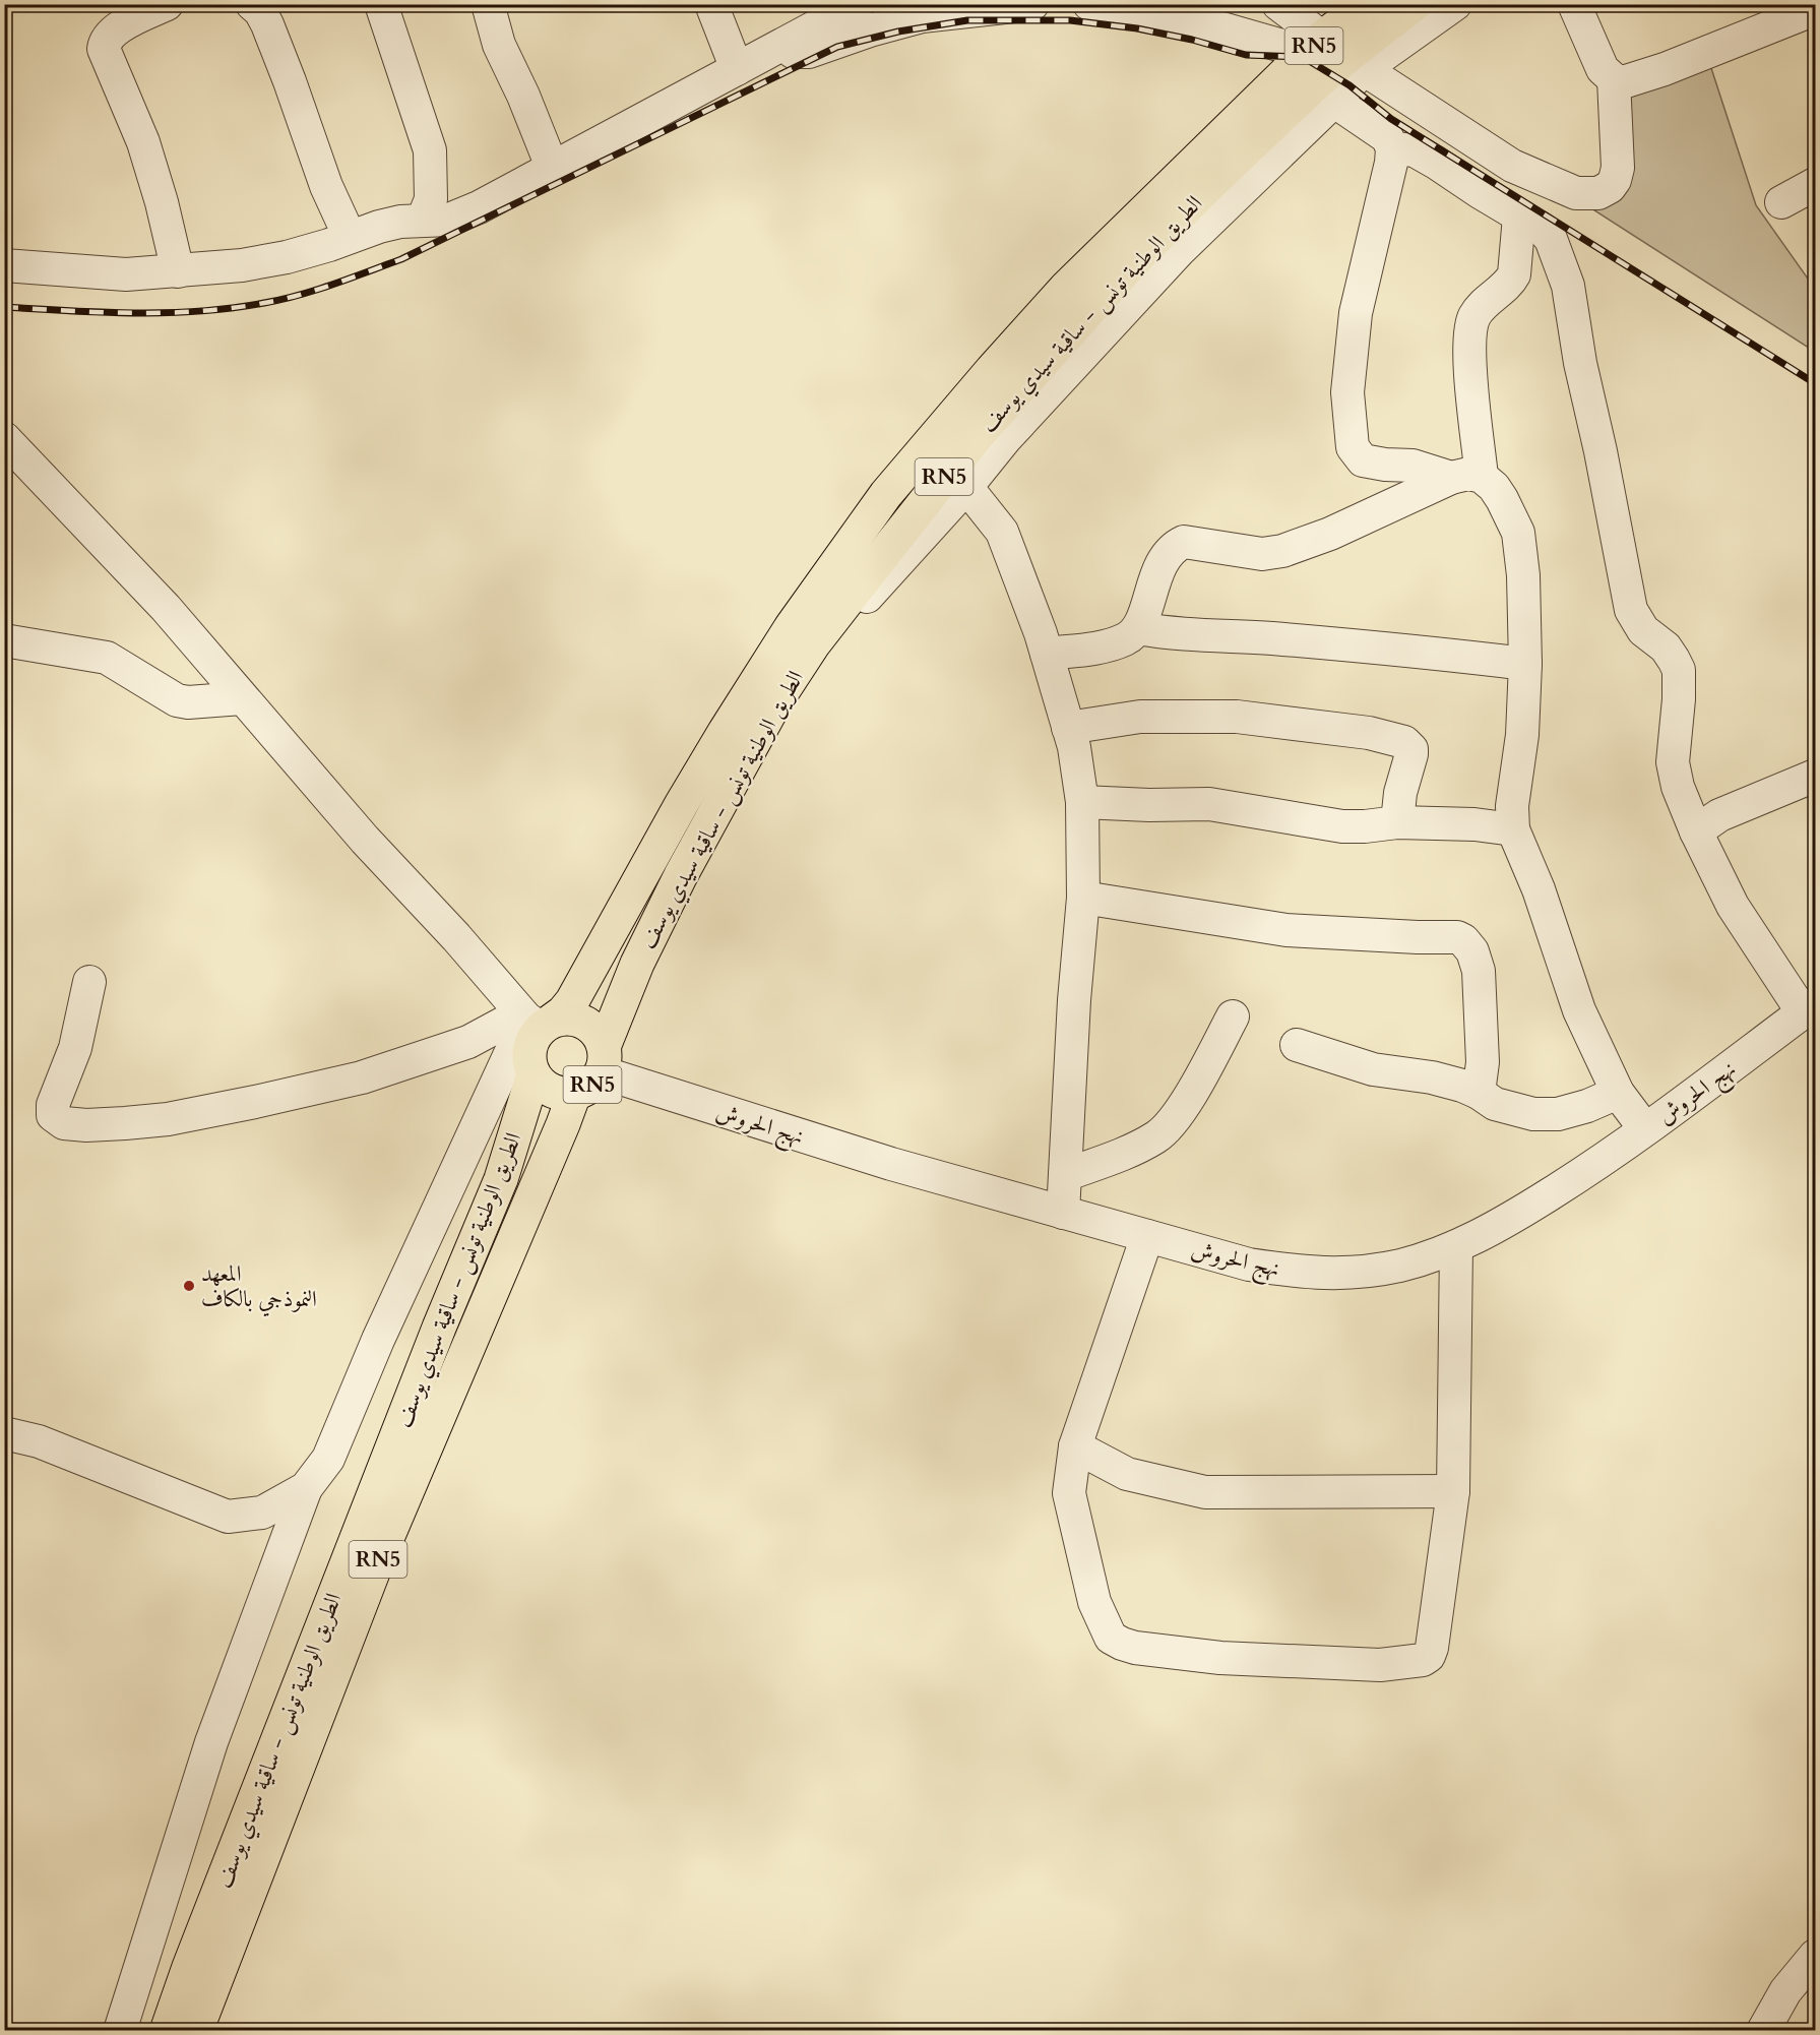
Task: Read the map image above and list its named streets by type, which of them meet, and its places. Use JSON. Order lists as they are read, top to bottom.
{
  "streets": {
    "main road": ["RN5", "الطريق الوطنية تونس - ساقية سيدي يوسف"],
    "street": ["نهج الحروش"]
  },
  "crossings": [
    ["RN5", "الطريق الوطنية تونس - ساقية سيدي يوسف"],
    ["RN5", "نهج الحروش"],
    ["الطريق الوطنية تونس - ساقية سيدي يوسف", "نهج الحروش"]
  ],
  "places": ["المعهد النموذجي بالكاف"]
}
